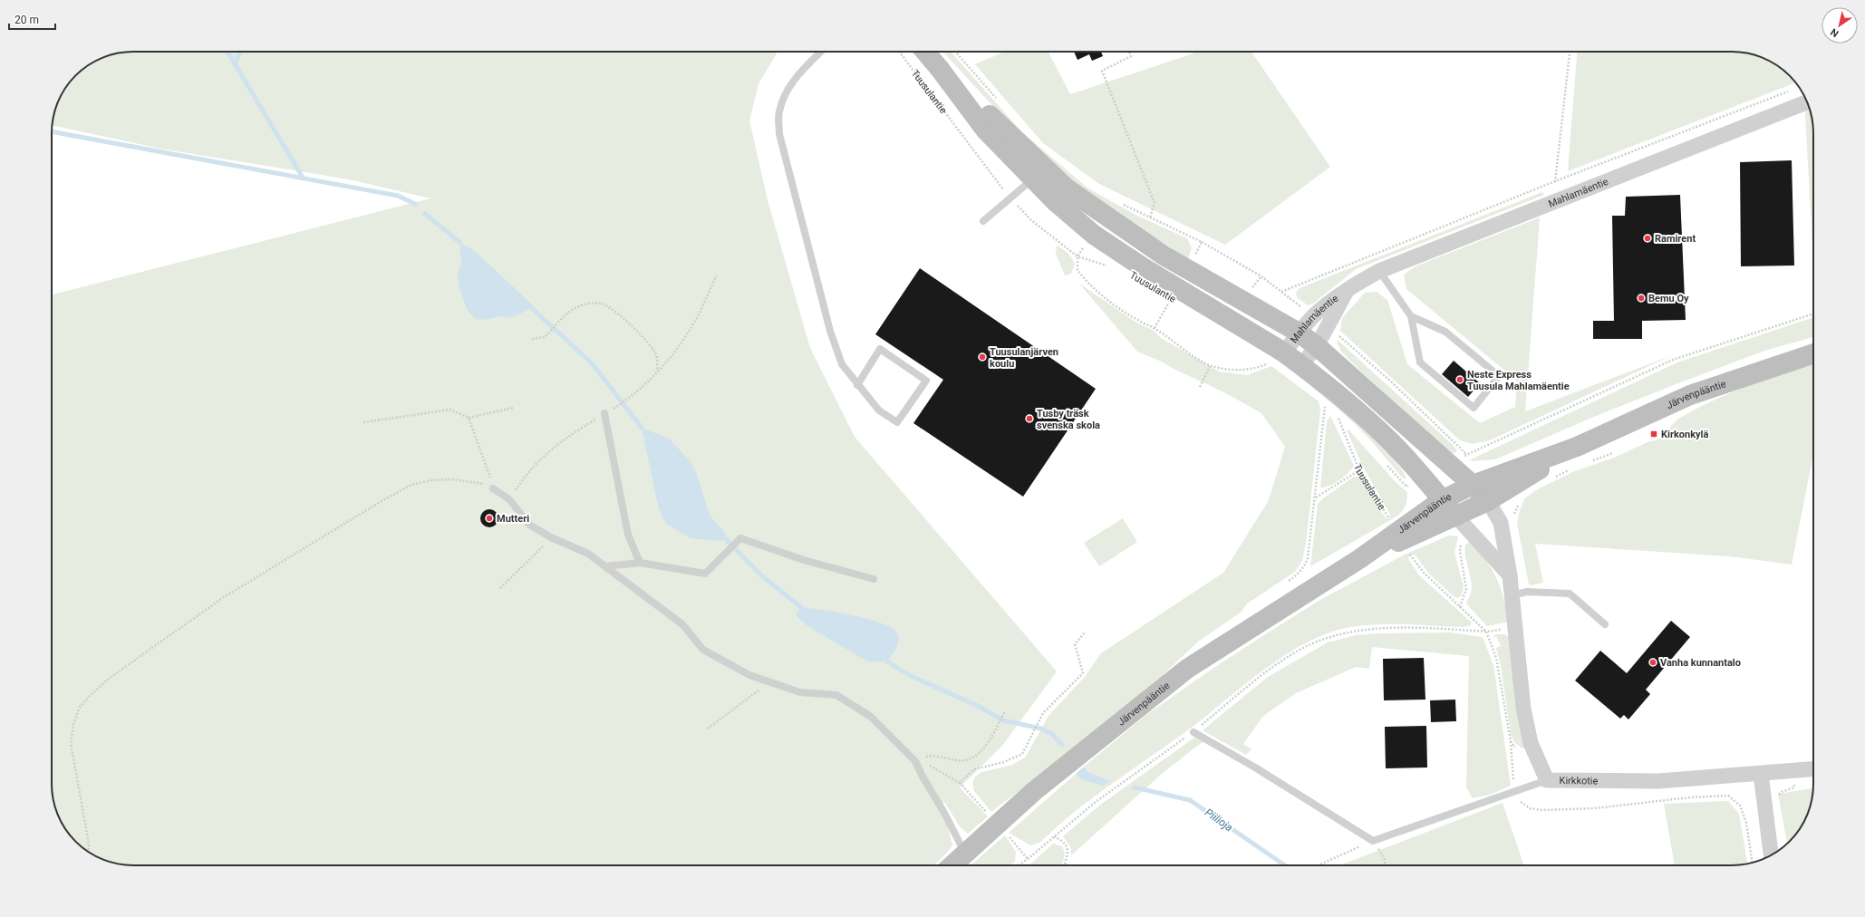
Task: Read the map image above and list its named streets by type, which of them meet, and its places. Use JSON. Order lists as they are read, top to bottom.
{
  "streets": {
    "main road": ["Tuusulantie", "Järvenpääntie"],
    "street": ["Mahlamäentie", "Kirkkotie"]
  },
  "crossings": [
    ["Tuusulantie", "Mahlamäentie"],
    ["Tuusulantie", "Järvenpääntie"],
    ["Tuusulantie", "Kirkkotie"],
    ["Järvenpääntie", "Kirkkotie"]
  ],
  "water": ["Piilioja"],
  "places": {
    "other": [
      "Ramirent",
      "Bemu Oy",
      "Tuusulanjärven koulu",
      "Neste Express Tuusula Mahlamäentie",
      "Tusby träsk svenska skola",
      "Mutteri",
      "Vanha kunnantalo"
    ],
    "transit": ["Kirkonkylä"]
  },
  "scale_bar": "20 m",
  "north": "bottom left"
}
